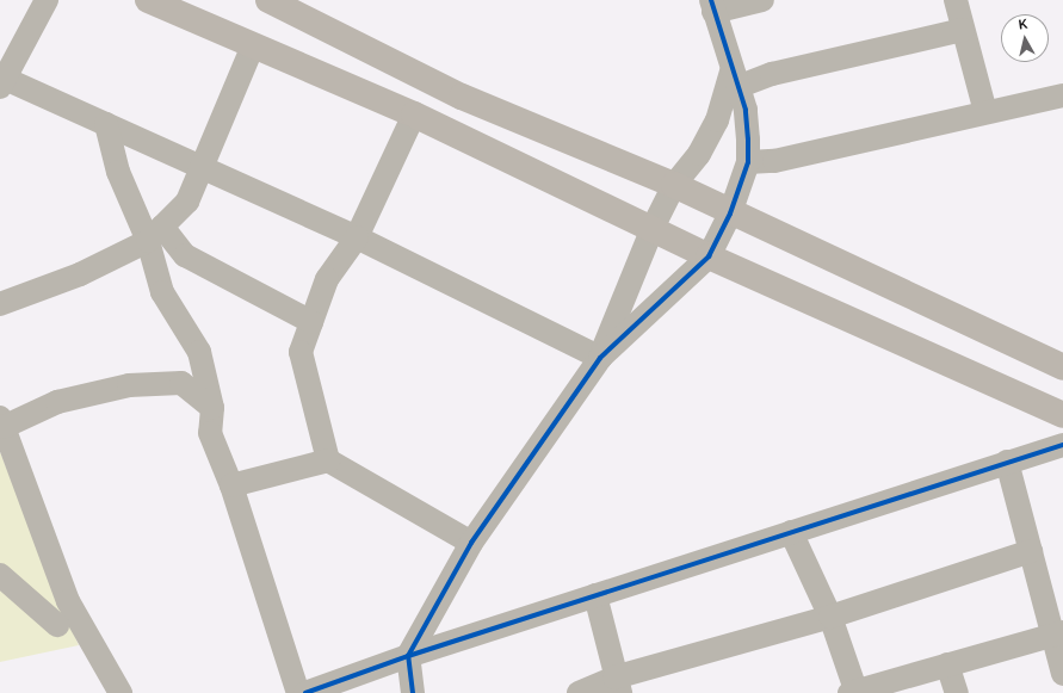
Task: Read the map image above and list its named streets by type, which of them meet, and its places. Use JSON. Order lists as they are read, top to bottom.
{
  "north": "top"
}
